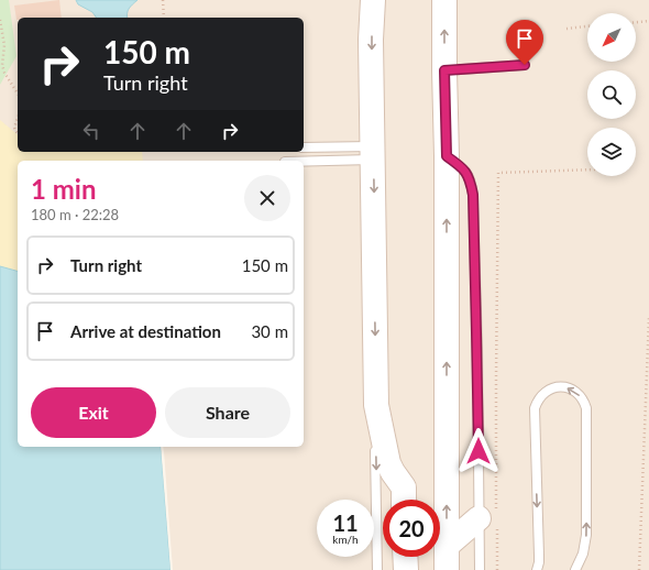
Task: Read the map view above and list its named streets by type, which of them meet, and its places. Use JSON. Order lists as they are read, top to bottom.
{
  "north": "bottom left",
  "page": {
    "turn": ["150 m", "Turn right"],
    "heading": ["1 min", "180 m · 22:28"],
    "list": [
      {
        "name": "Turn right",
        "value": "150 m"
      },
      {
        "name": "Arrive at destination",
        "value": "30 m"
      }
    ],
    "buttons": ["Exit", "Share"],
    "speed": "11 km/h",
    "limit": "20"
  }
}
